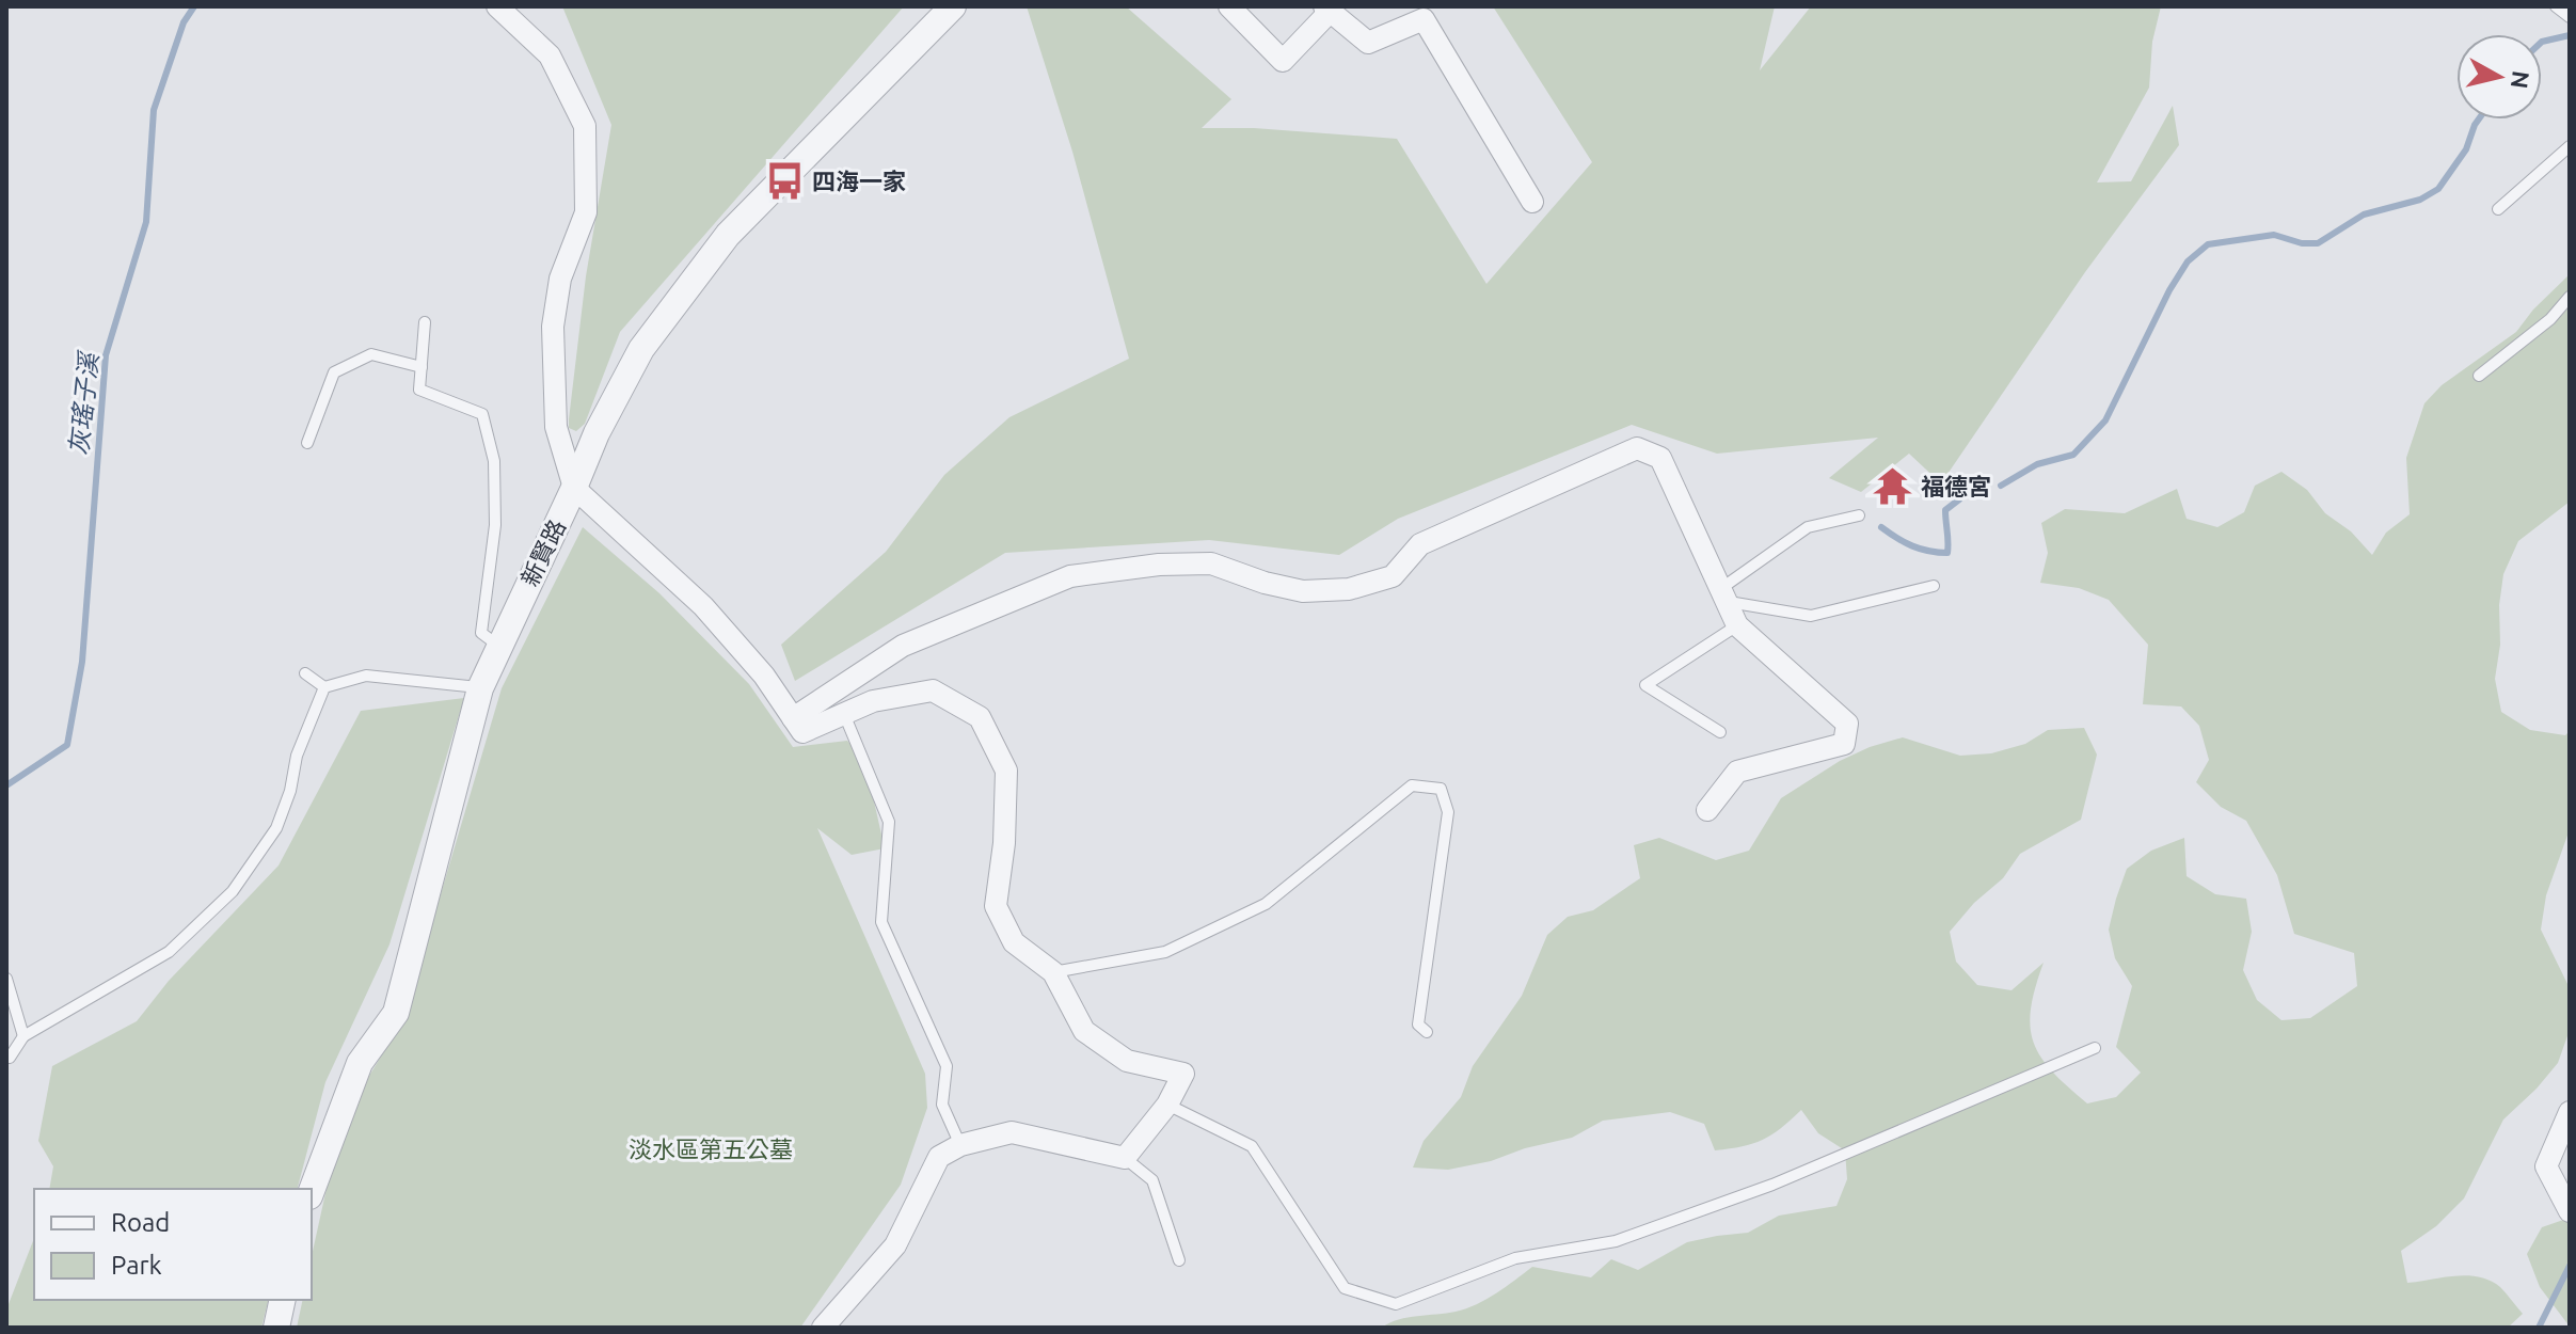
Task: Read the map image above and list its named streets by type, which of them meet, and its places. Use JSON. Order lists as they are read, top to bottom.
{
  "streets": {
    "street": ["新賢路"]
  },
  "water": ["灰瑤子溪"],
  "parks": ["淡水區第五公墓"],
  "places": {
    "bus stop": ["四海一家"],
    "temple": ["福德宮"]
  },
  "legend": ["Road", "Park"],
  "north": "right"
}
